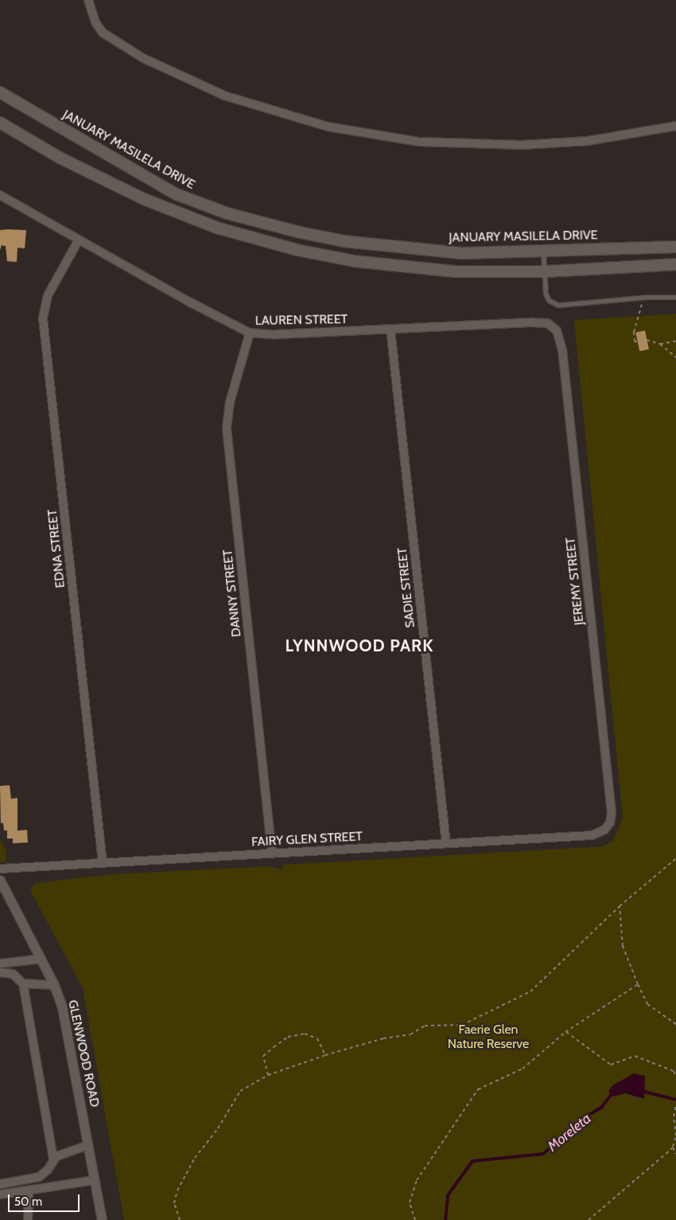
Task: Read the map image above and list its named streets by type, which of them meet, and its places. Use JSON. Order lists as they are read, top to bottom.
{
  "streets": {
    "main road": ["JANUARY MASILELA DRIVE"],
    "street": [
      "LAUREN STREET",
      "EDNA STREET",
      "JEREMY STREET",
      "SADIE STREET",
      "DANNY STREET",
      "FAIRY GLEN STREET",
      "GLENWOOD ROAD"
    ]
  },
  "crossings": [
    ["LAUREN STREET", "EDNA STREET"],
    ["LAUREN STREET", "JEREMY STREET"],
    ["LAUREN STREET", "SADIE STREET"],
    ["LAUREN STREET", "DANNY STREET"],
    ["EDNA STREET", "FAIRY GLEN STREET"],
    ["JEREMY STREET", "FAIRY GLEN STREET"],
    ["SADIE STREET", "FAIRY GLEN STREET"],
    ["DANNY STREET", "FAIRY GLEN STREET"]
  ],
  "districts": ["LYNNWOOD PARK"],
  "water": ["Moreleta"],
  "parks": ["Faerie Glen Nature Reserve"],
  "scale_bar": "50 m"
}
